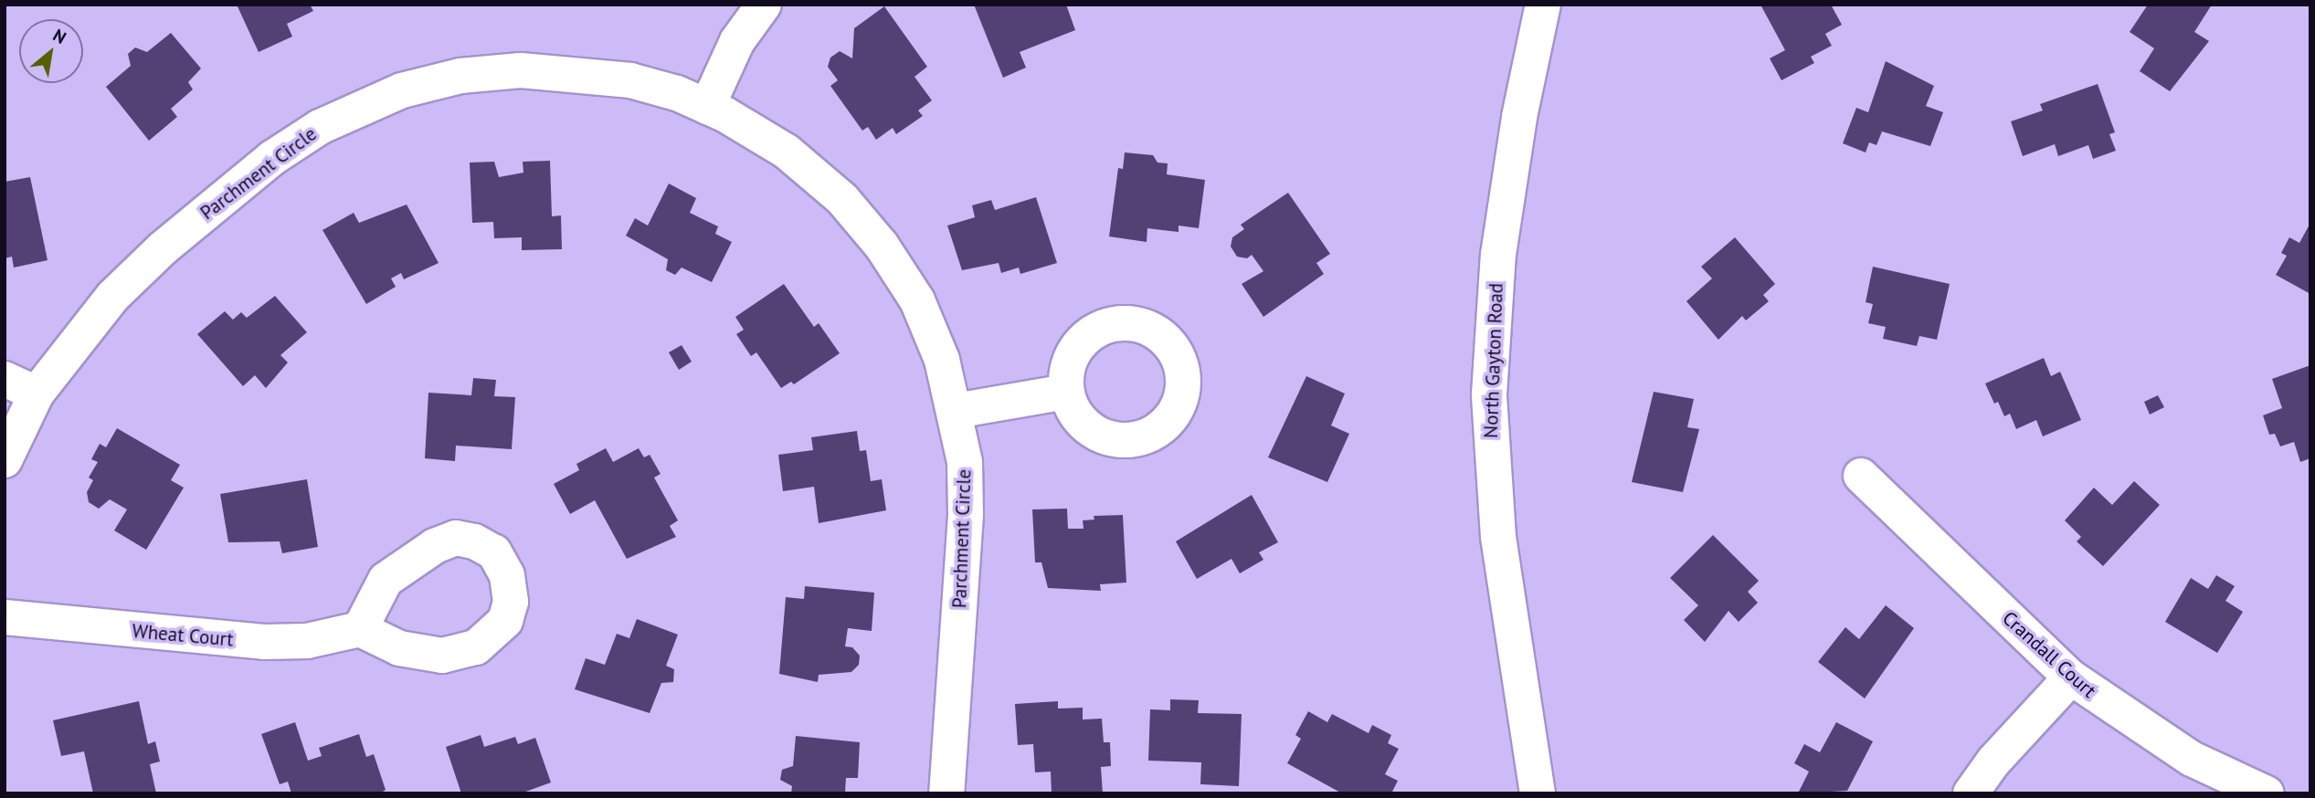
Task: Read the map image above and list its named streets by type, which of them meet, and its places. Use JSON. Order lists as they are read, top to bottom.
{
  "streets": {
    "street": [
      "Parchment Circle",
      "North Gayton Road",
      "Wheat Court",
      "Crandall Court"
    ]
  },
  "north": "top right"
}
